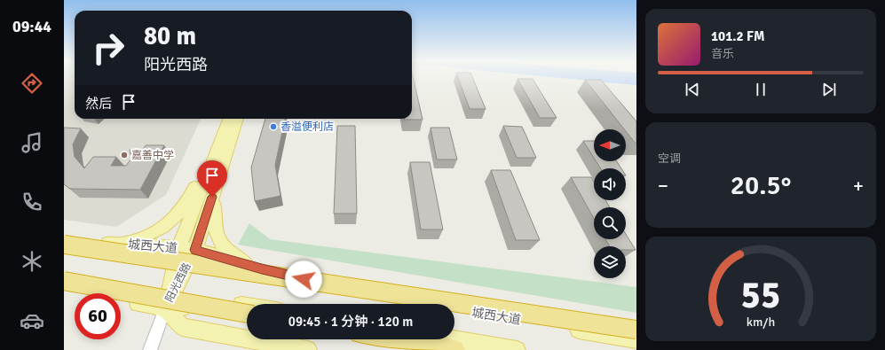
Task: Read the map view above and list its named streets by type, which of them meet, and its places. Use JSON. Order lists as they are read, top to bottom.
{
  "streets": {
    "main road": ["城西大道", "阳光西路"]
  },
  "crossings": [
    ["城西大道", "阳光西路"]
  ],
  "places": ["香溢便利店", "嘉善中学"],
  "north": "left",
  "page": {
    "tabs": "09:44",
    "turn": ["80 m", "阳光西路"],
    "song": ["101.2 FM", "音乐"],
    "then": "然后",
    "tile": "空调",
    "heat": ["−", "20.5°", "+"],
    "limit": "60",
    "trip": "09:45 · 1 分钟 · 120 m",
    "gauge": ["55", "km/h"]
  }
}
